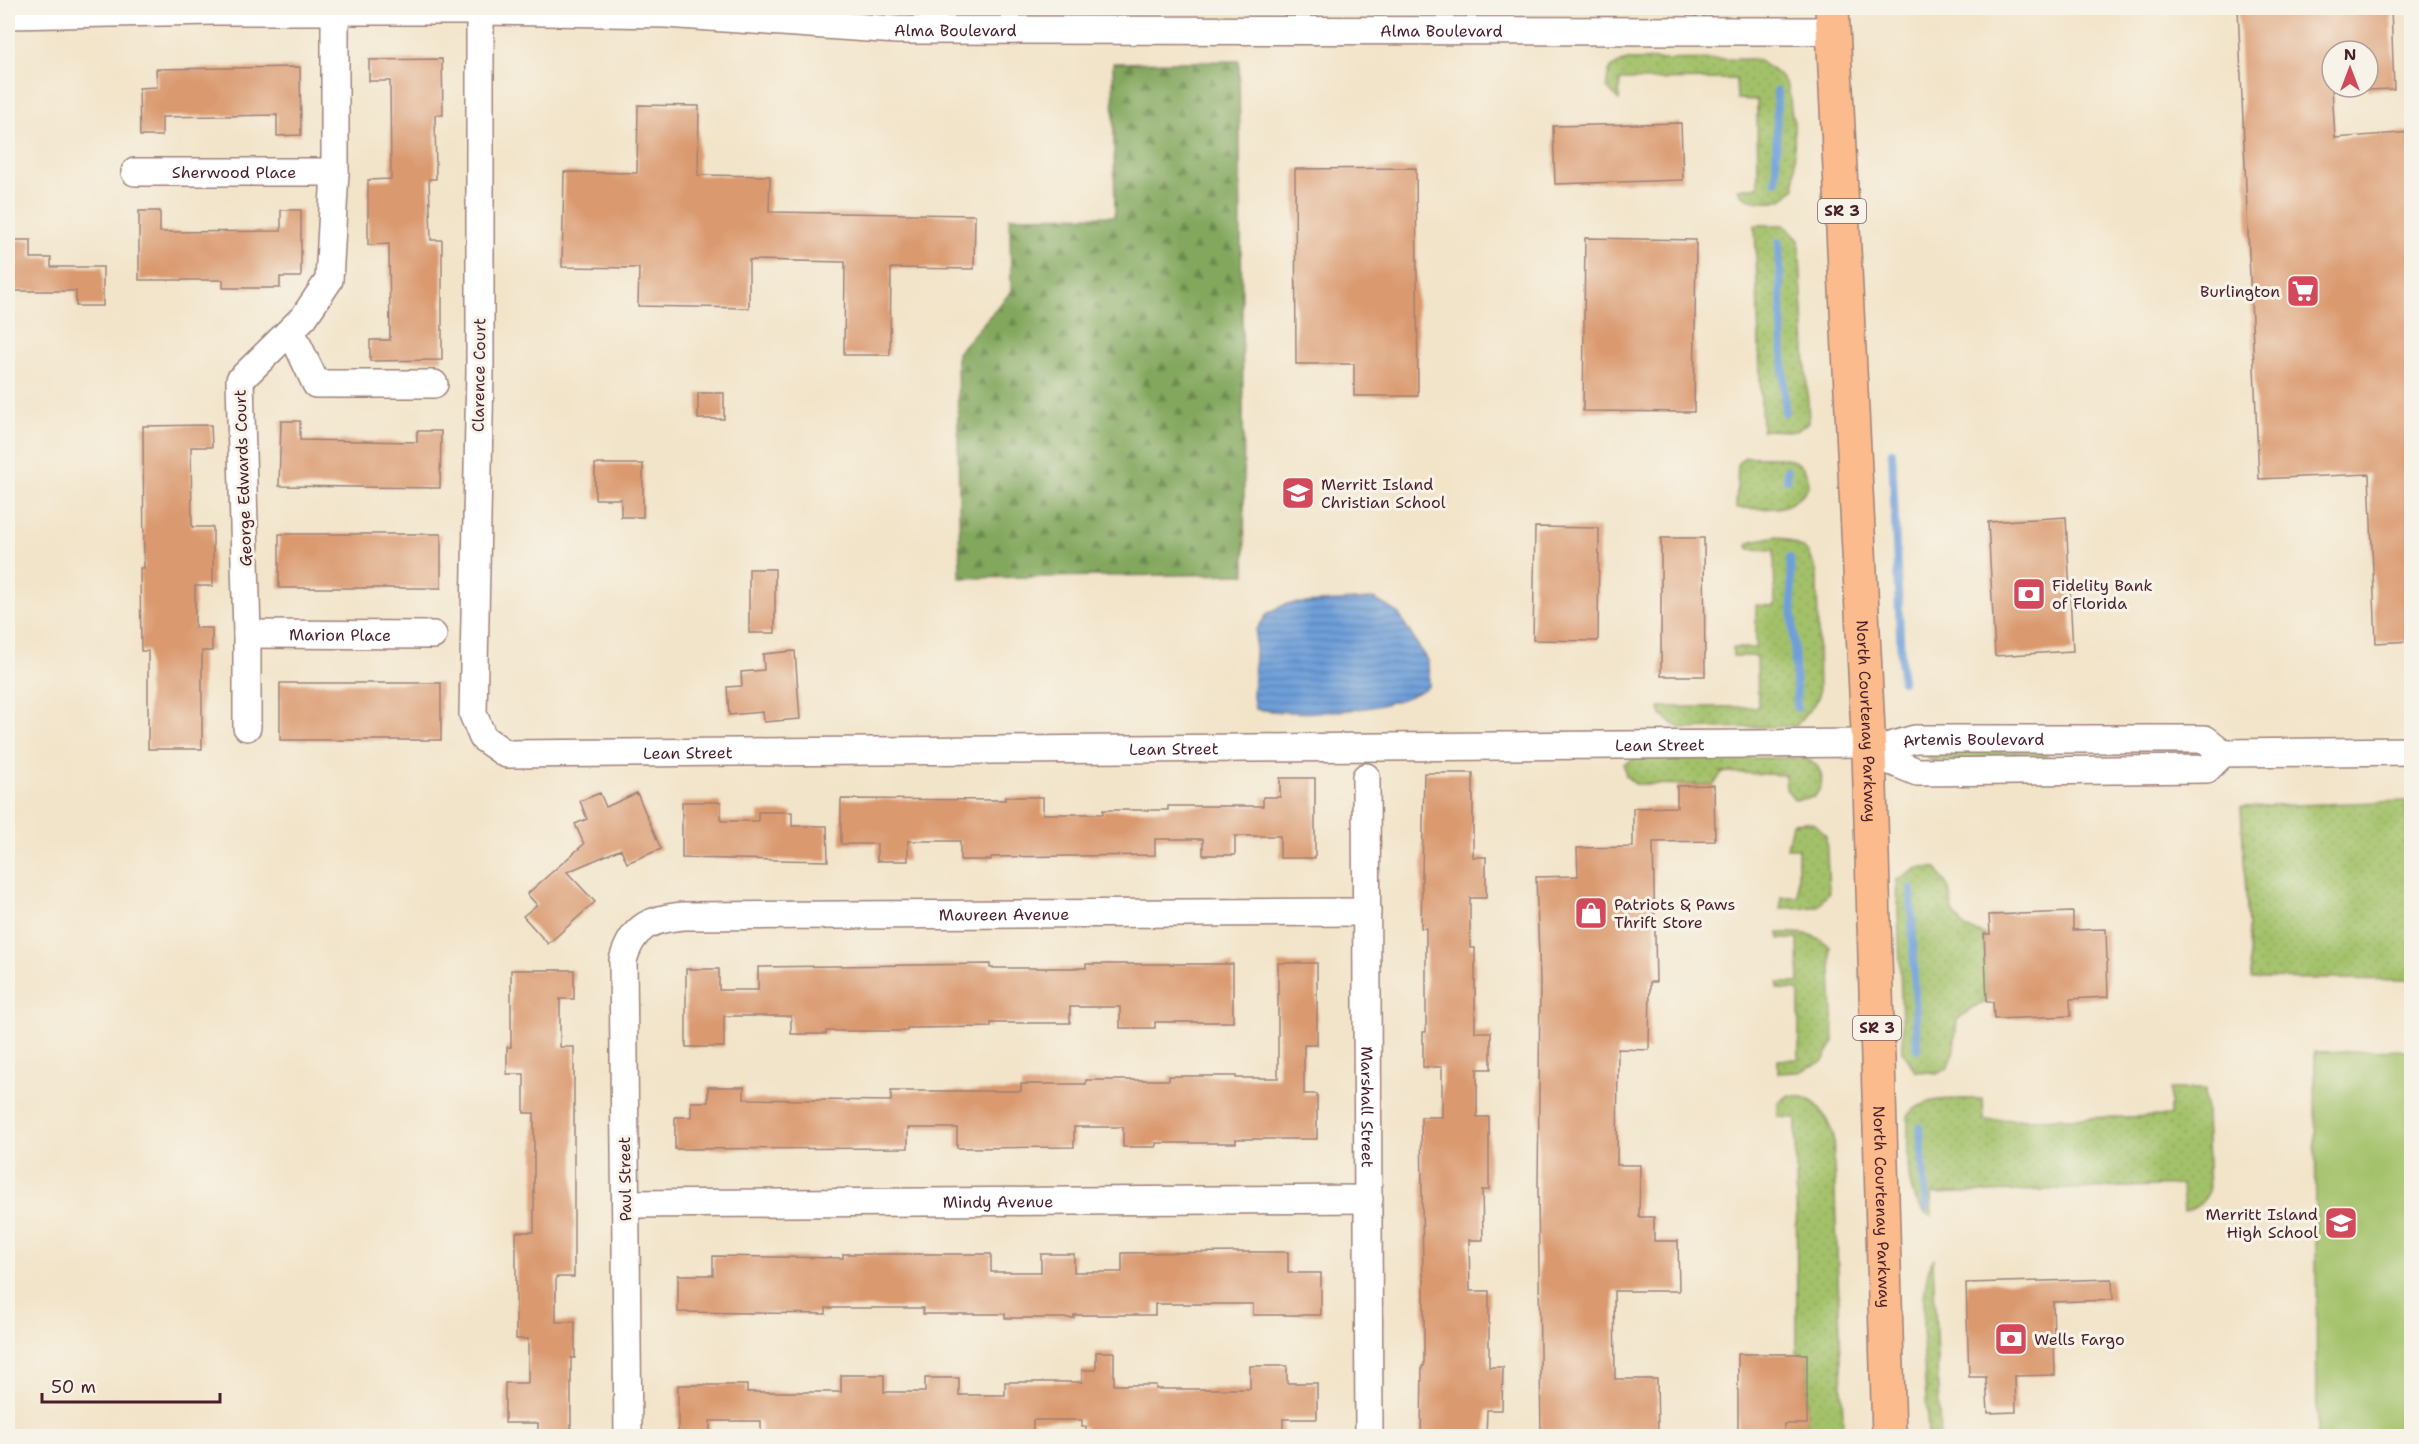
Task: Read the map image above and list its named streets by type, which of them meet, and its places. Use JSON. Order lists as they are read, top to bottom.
{
  "streets": {
    "main road": ["SR 3", "North Courtenay Parkway"],
    "street": [
      "Alma Boulevard",
      "Sherwood Place",
      "Clarence Court",
      "George Edwards Court",
      "Marion Place",
      "Artemis Boulevard",
      "Lean Street",
      "Maureen Avenue",
      "Marshall Street",
      "Paul Street",
      "Mindy Avenue"
    ]
  },
  "crossings": [
    ["Alma Boulevard", "Clarence Court"],
    ["Alma Boulevard", "George Edwards Court"],
    ["Alma Boulevard", "North Courtenay Parkway"],
    ["Sherwood Place", "George Edwards Court"],
    ["Clarence Court", "Lean Street"],
    ["George Edwards Court", "Marion Place"],
    ["North Courtenay Parkway", "Artemis Boulevard"],
    ["North Courtenay Parkway", "Lean Street"],
    ["Artemis Boulevard", "Lean Street"],
    ["Maureen Avenue", "Marshall Street"],
    ["Maureen Avenue", "Paul Street"],
    ["Marshall Street", "Mindy Avenue"],
    ["Paul Street", "Mindy Avenue"]
  ],
  "places": {
    "supermarket": ["Burlington"],
    "school or university": ["Merritt Island Christian School", "Merritt Island High School"],
    "bank": ["Fidelity Bank of Florida", "Wells Fargo"],
    "shop": ["Patriots & Paws Thrift Store"]
  },
  "scale_bar": "50 m",
  "north": "top"
}
